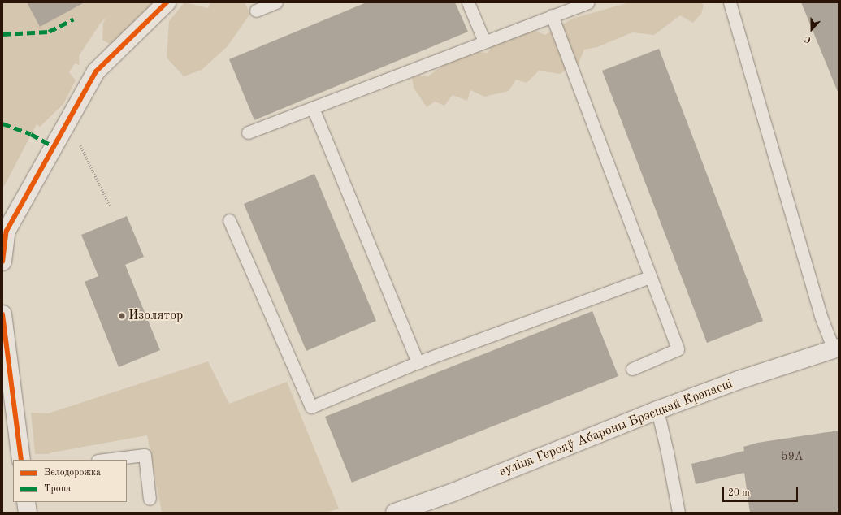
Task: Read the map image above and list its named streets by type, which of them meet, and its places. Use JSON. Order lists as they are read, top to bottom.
{
  "streets": {
    "street": ["вуліца Герояў Абароны Брэсцкай Крэпасці"]
  },
  "places": ["Изолятор"],
  "house_numbers": ["59А"],
  "legend": ["Велодорожка", "Тропа"],
  "scale_bar": "20 m",
  "north": "bottom"
}
